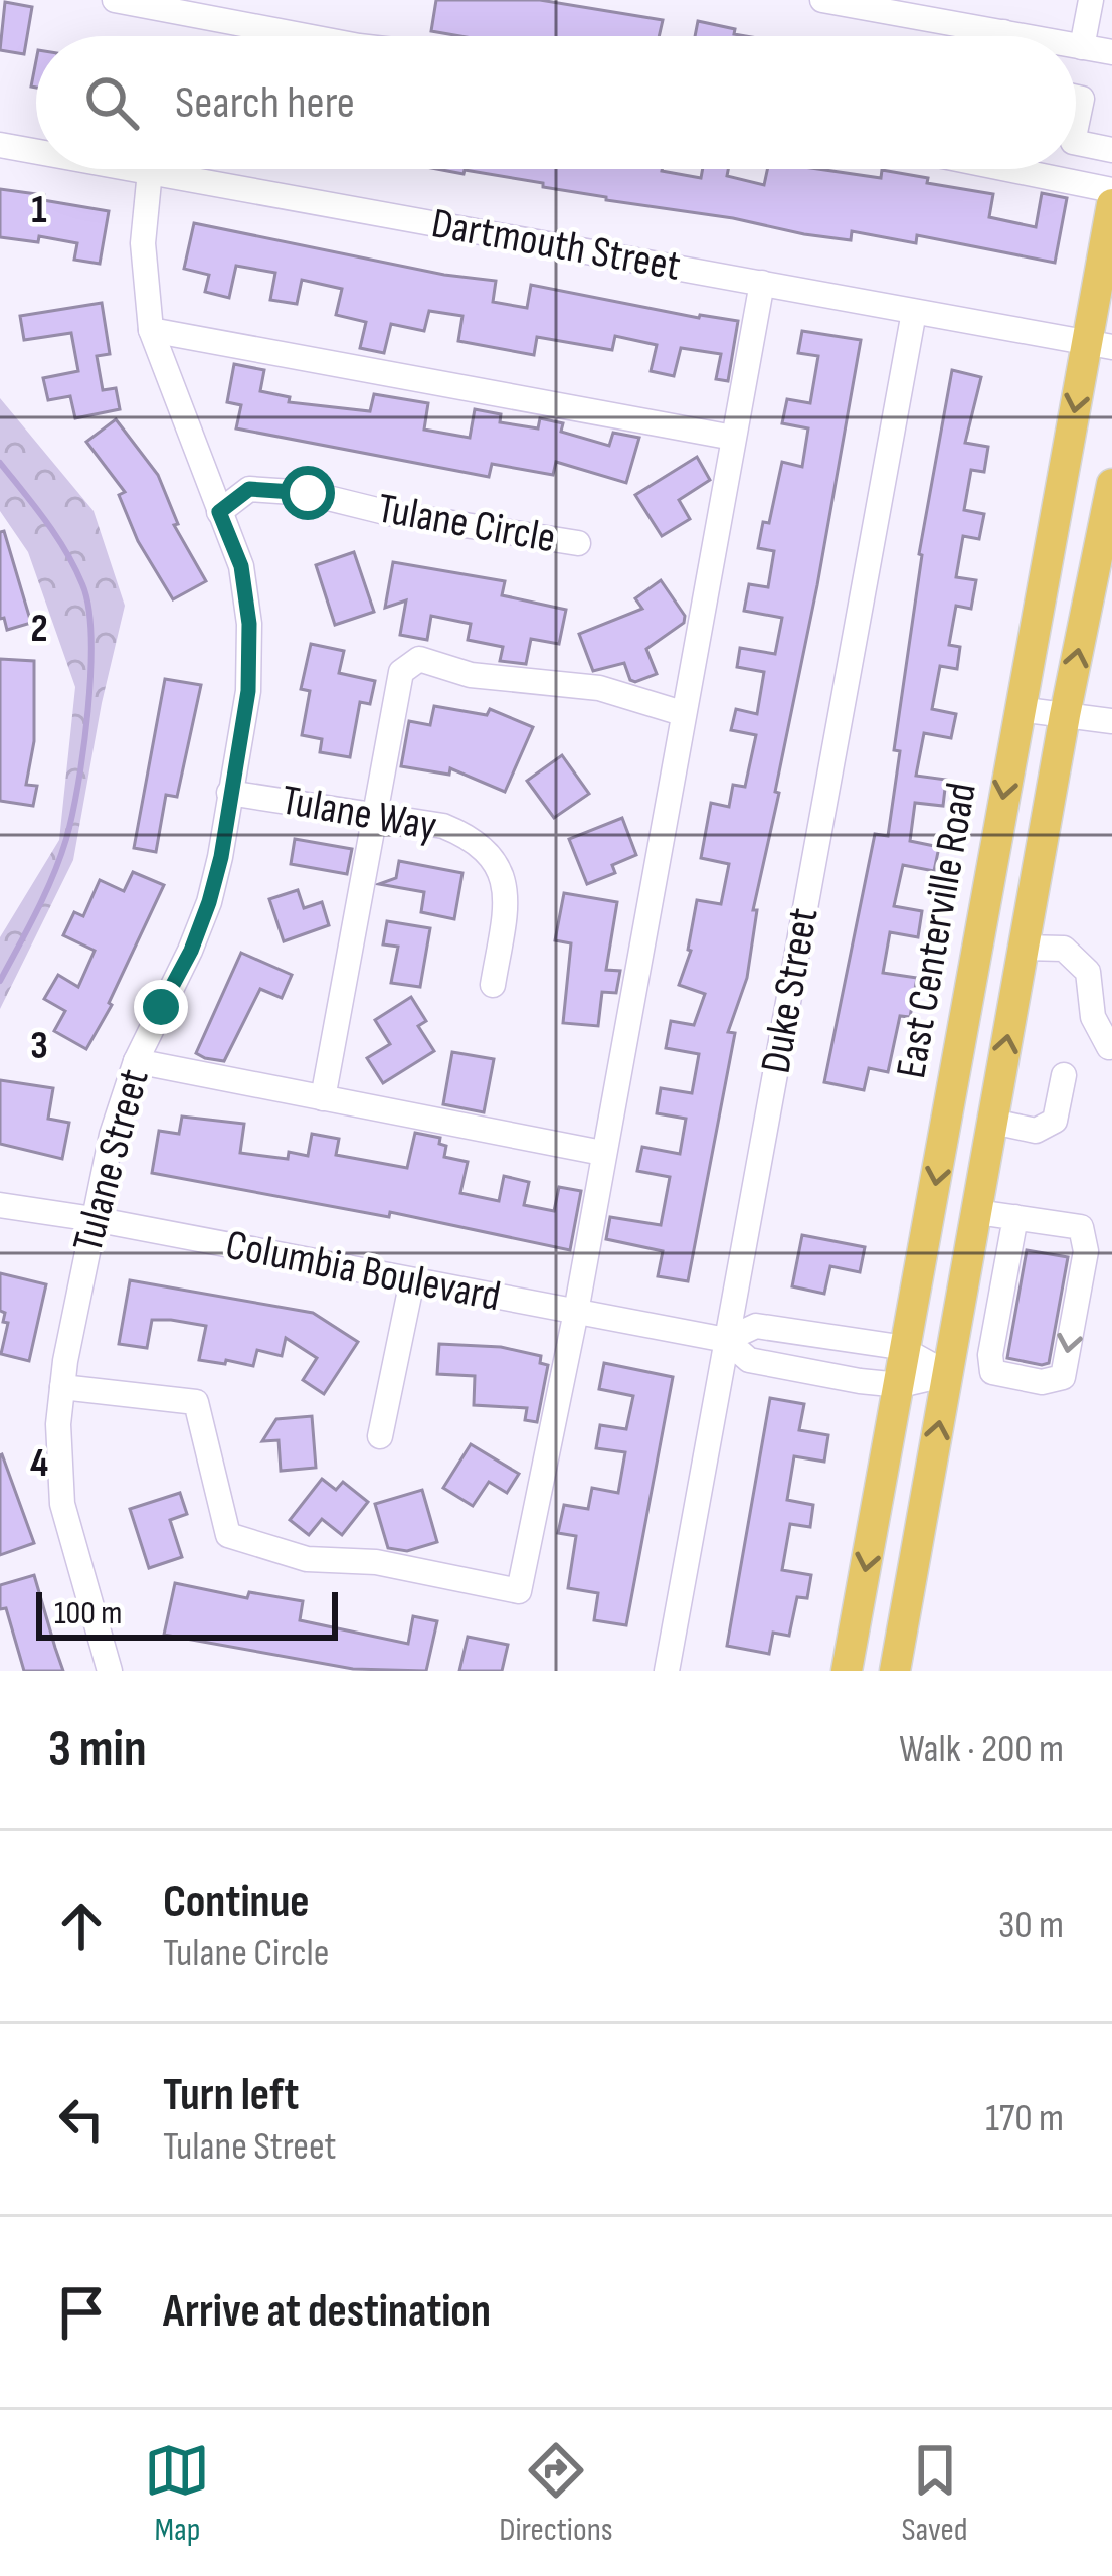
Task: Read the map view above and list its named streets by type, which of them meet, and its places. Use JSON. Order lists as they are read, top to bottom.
{
  "streets": {
    "main road": ["East Centerville Road"],
    "street": [
      "Dartmouth Street",
      "Tulane Circle",
      "Tulane Way",
      "Duke Street",
      "Tulane Street",
      "Columbia Boulevard"
    ]
  },
  "crossings": [
    ["Dartmouth Street", "East Centerville Road"],
    ["Dartmouth Street", "Duke Street"],
    ["Dartmouth Street", "Tulane Street"],
    ["Tulane Circle", "Tulane Street"],
    ["Tulane Way", "Tulane Street"],
    ["East Centerville Road", "Columbia Boulevard"],
    ["Duke Street", "Columbia Boulevard"],
    ["Tulane Street", "Columbia Boulevard"]
  ],
  "scale_bar": "100 m",
  "page": {
    "search": "Search here",
    "scale": "100 m",
    "heading": ["3 min", "Walk · 200 m"],
    "list": [
      ["Continue", "Tulane Circle", "30 m"],
      ["Turn left", "Tulane Street", "170 m"],
      "Arrive at destination"
    ],
    "nav": ["Map", "Directions", "Saved"]
  },
  "grid": {
    "rows": [
      "1",
      "2",
      "3",
      "4"
    ]
  }
}
